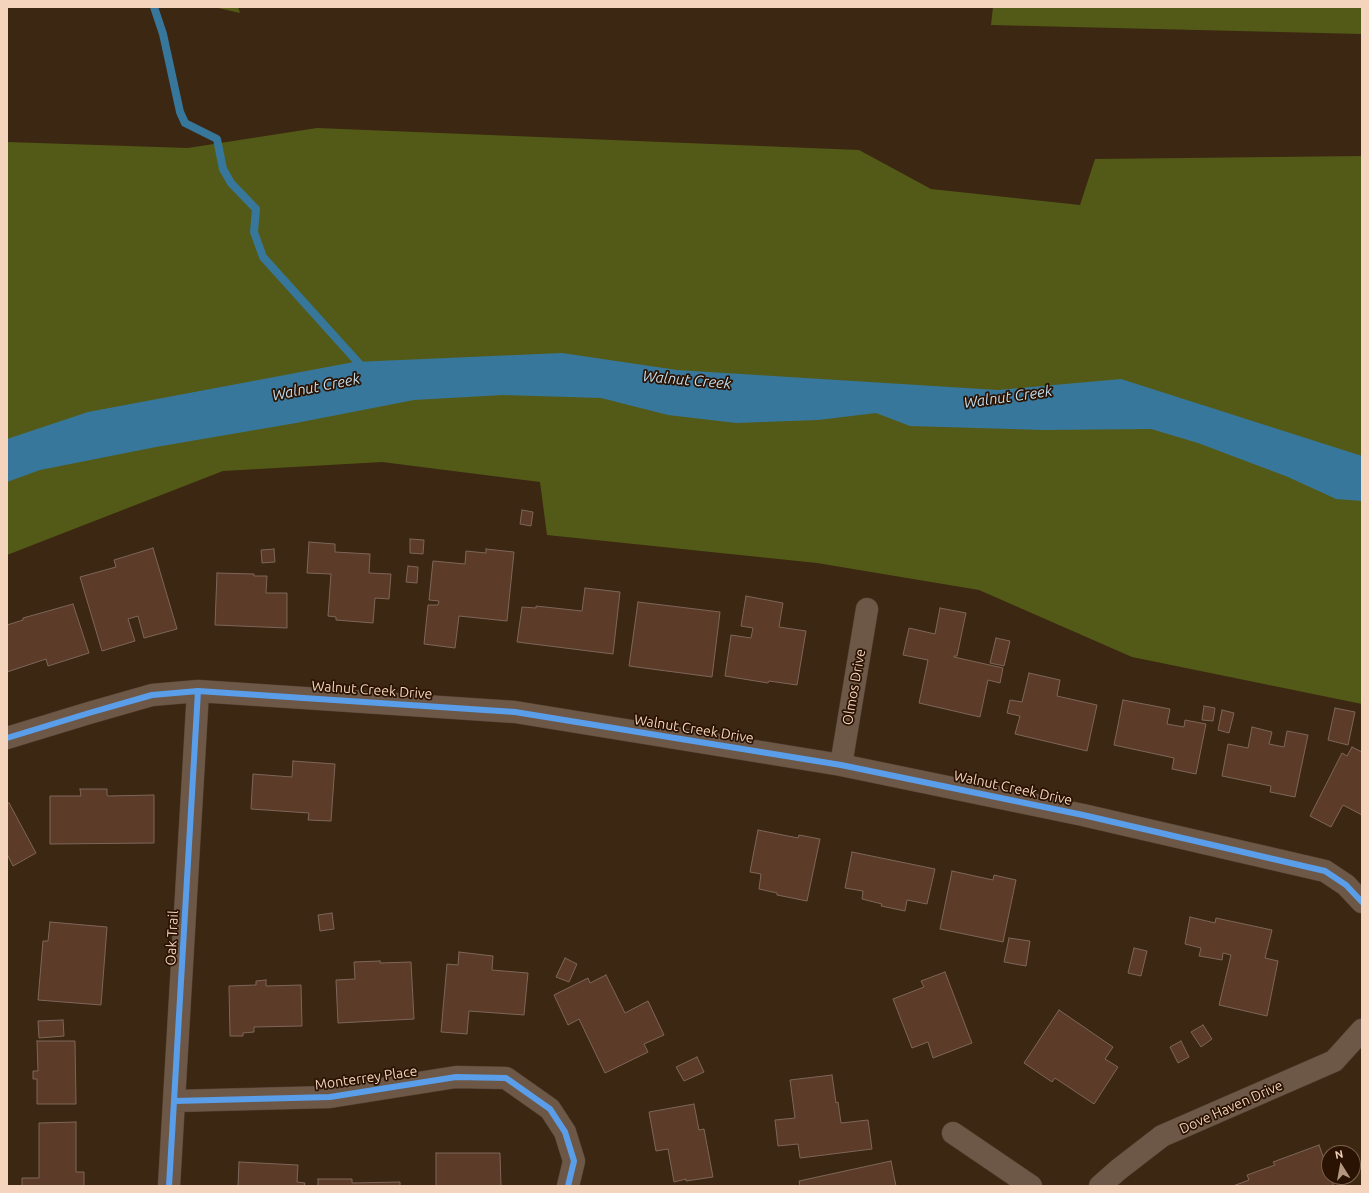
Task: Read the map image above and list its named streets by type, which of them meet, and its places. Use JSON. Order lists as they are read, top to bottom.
{
  "streets": {
    "street": [
      "Olmos Drive",
      "Walnut Creek Drive",
      "Oak Trail",
      "Monterrey Place",
      "Dove Haven Drive"
    ]
  },
  "crossings": [
    ["Olmos Drive", "Walnut Creek Drive"],
    ["Walnut Creek Drive", "Oak Trail"],
    ["Oak Trail", "Monterrey Place"]
  ],
  "water": ["Walnut Creek"],
  "north": "top"
}
